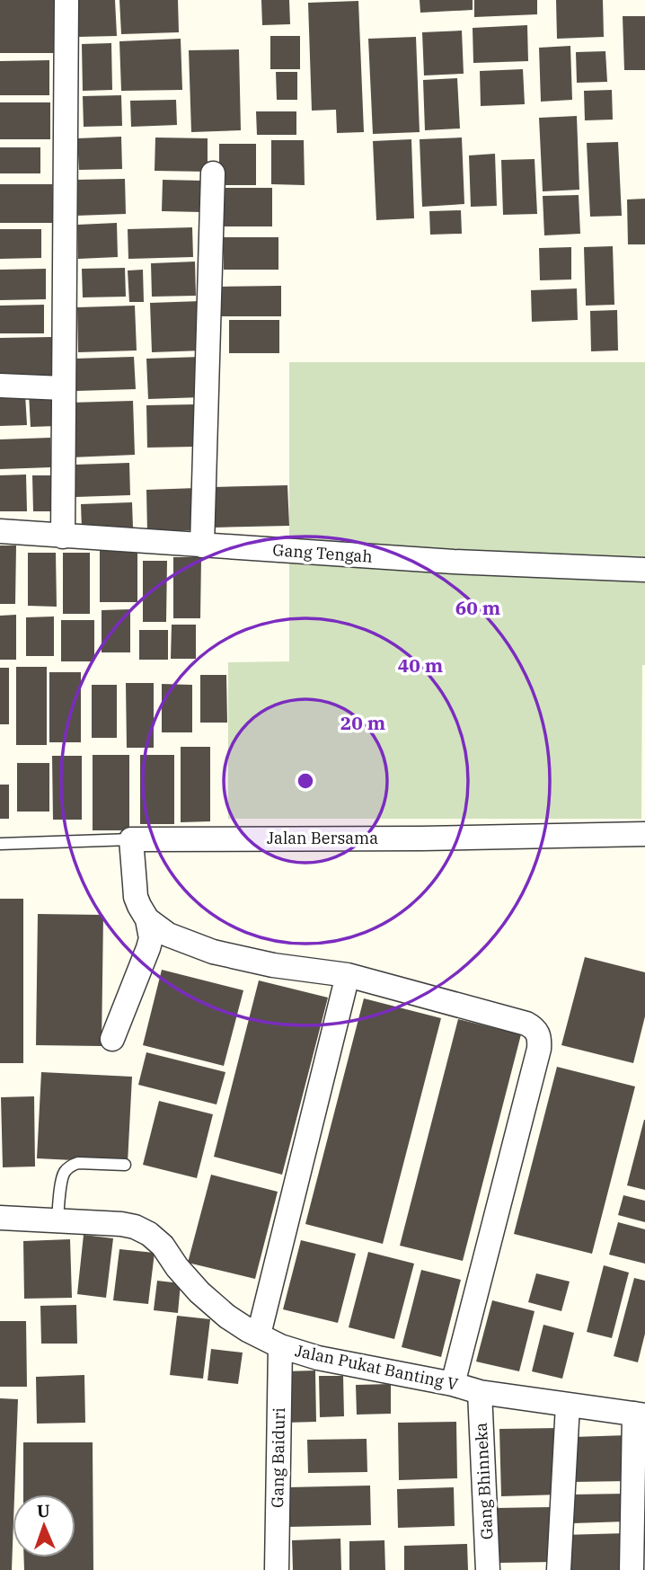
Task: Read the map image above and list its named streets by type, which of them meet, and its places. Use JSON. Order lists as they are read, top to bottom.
{
  "streets": {
    "street": [
      "Gang Tengah",
      "Jalan Bersama",
      "Jalan Pukat Banting V",
      "Gang Baiduri",
      "Gang Bhinneka"
    ]
  },
  "crossings": [
    ["Jalan Pukat Banting V", "Gang Baiduri"],
    ["Jalan Pukat Banting V", "Gang Bhinneka"]
  ],
  "north": "top",
  "rings": ["60 m", "40 m", "20 m"]
}
